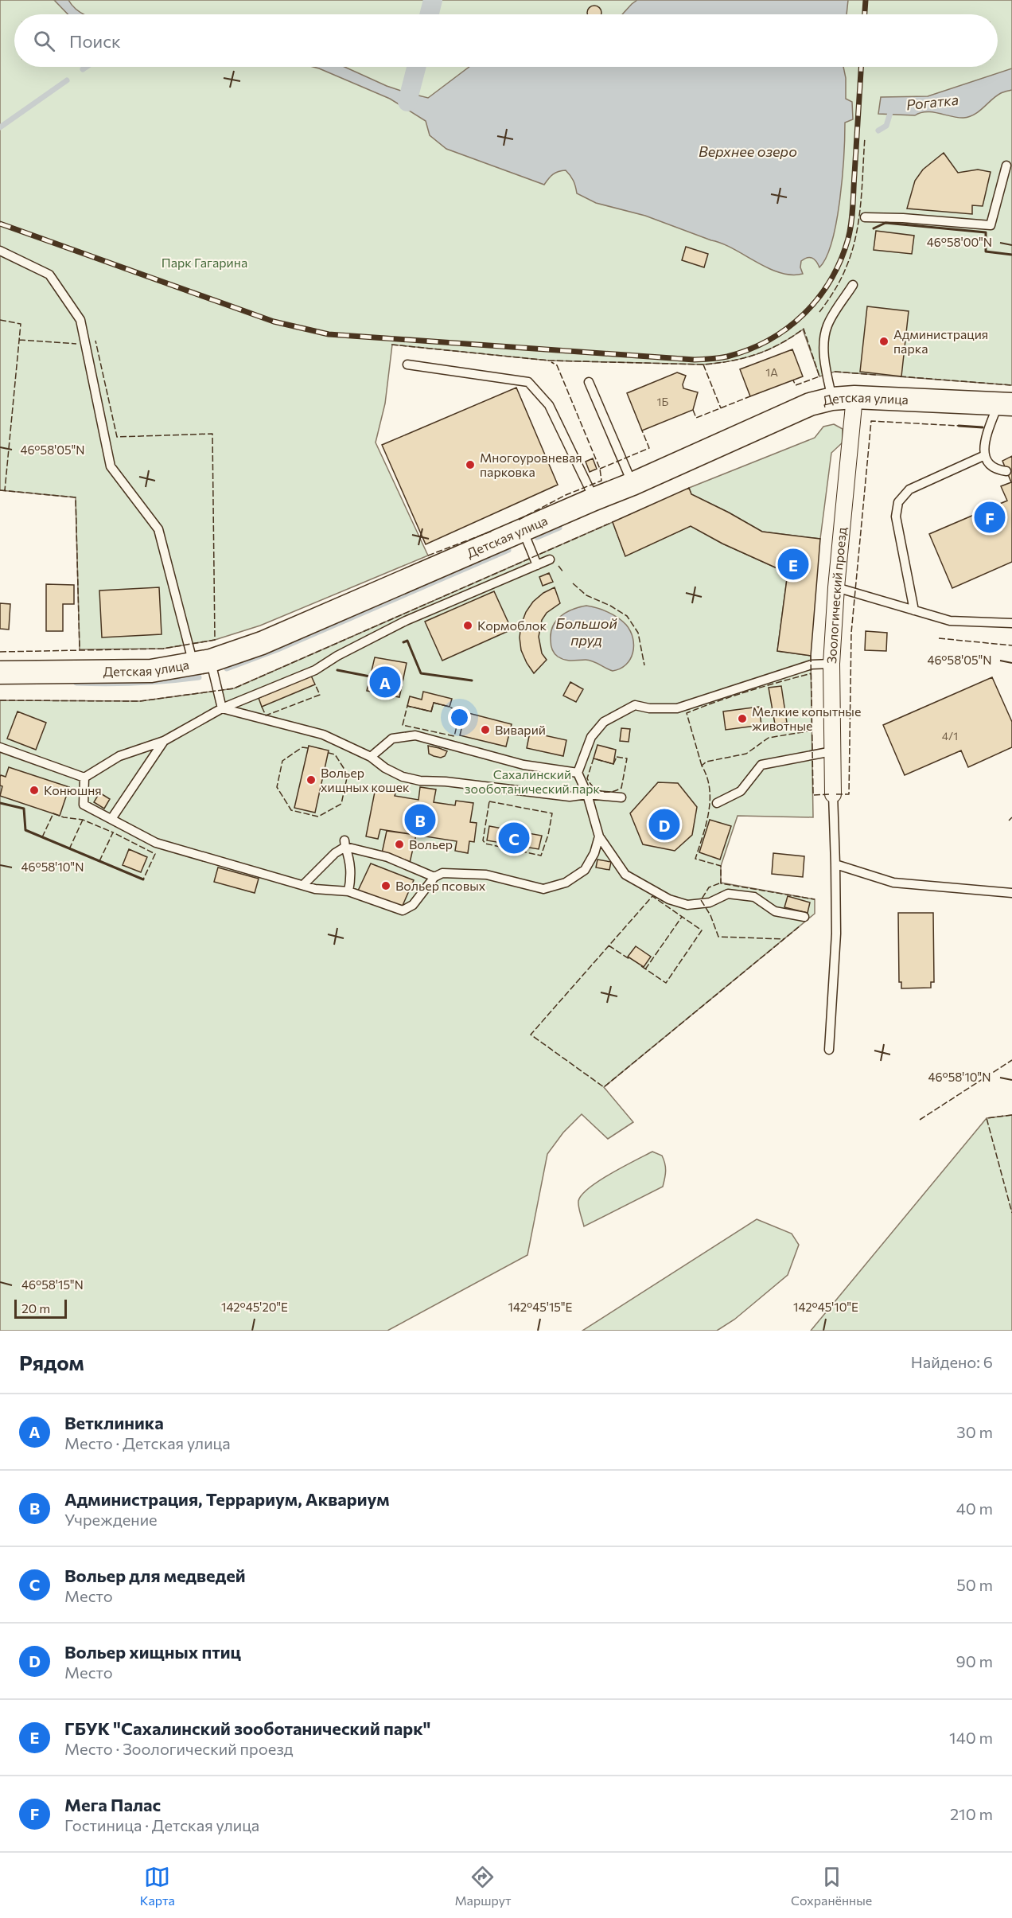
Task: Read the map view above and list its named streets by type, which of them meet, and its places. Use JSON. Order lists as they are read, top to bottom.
{
  "streets": {
    "street": ["Детская улица", "Зоологический проезд"]
  },
  "crossings": [
    ["Детская улица", "Зоологический проезд"]
  ],
  "water": ["Рогатка", "Верхнее озеро", "Большой пруд"],
  "parks": ["Парк Гагарина", "Сахалинский зооботанический парк"],
  "places": [
    "Администрация парка",
    "Многоуровневая парковка",
    "Кормоблок",
    "Мелкие копытные животные",
    "Виварий",
    "Вольер хищных кошек",
    "Конюшня",
    "Вольер",
    "Вольер псовых"
  ],
  "house_numbers": ["1А", "1Б", "4/1"],
  "scale_bar": "20 m",
  "page": {
    "search": "Поиск",
    "pins": [
      "F",
      "E",
      "A",
      "B",
      "D",
      "C"
    ],
    "scale": "20 m",
    "heading": ["Рядом", "Найдено: 6"],
    "list": [
      {
        "mark": "A",
        "name": "Ветклиника",
        "note": "Место · Детская улица",
        "value": "30 m"
      },
      {
        "mark": "B",
        "name": "Администрация, Террариум, Аквариум",
        "note": "Учреждение",
        "value": "40 m"
      },
      {
        "mark": "C",
        "name": "Вольер для медведей",
        "note": "Место",
        "value": "50 m"
      },
      {
        "mark": "D",
        "name": "Вольер хищных птиц",
        "note": "Место",
        "value": "90 m"
      },
      {
        "mark": "E",
        "name": "ГБУК \"Сахалинский зооботанический парк\"",
        "note": "Место · Зоологический проезд",
        "value": "140 m"
      },
      {
        "mark": "F",
        "name": "Мега Палас",
        "note": "Гостиница · Детская улица",
        "value": "210 m"
      }
    ],
    "nav": ["Карта", "Маршрут", "Сохранённые"]
  },
  "coordinates": [
    "46°58'00\"N",
    "46°58'05\"N",
    "46°58'10\"N",
    "46°58'15\"N",
    "142°45'20\"E",
    "142°45'15\"E",
    "142°45'10\"E"
  ]
}
